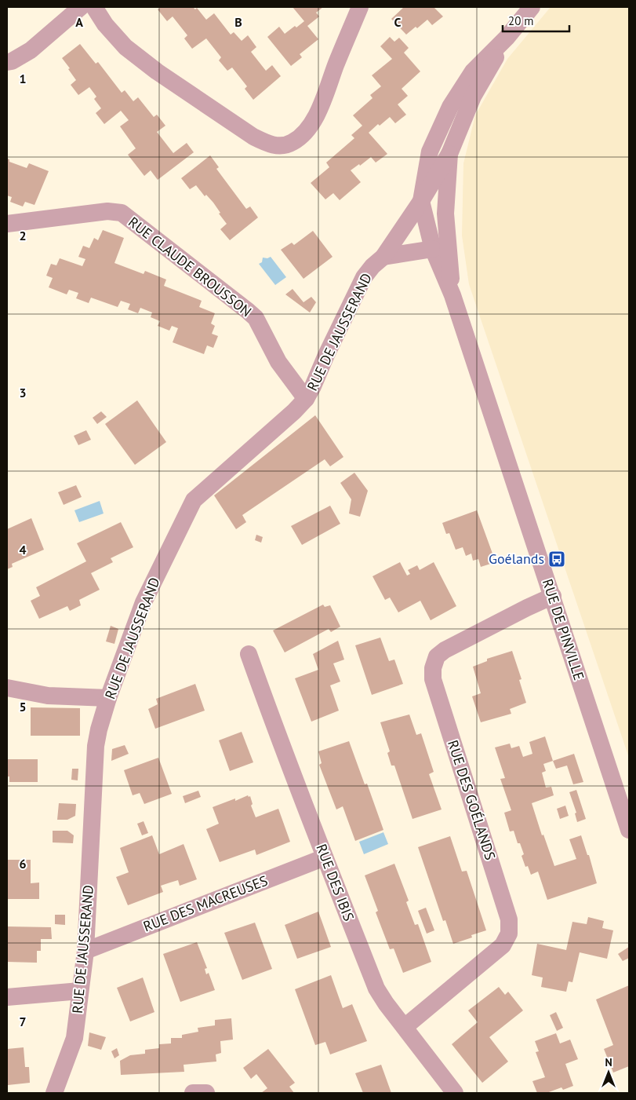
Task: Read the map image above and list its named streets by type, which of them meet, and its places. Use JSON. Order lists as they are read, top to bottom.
{
  "streets": {
    "street": [
      "RUE CLAUDE BROUSSON",
      "RUE DE JAUSSERAND",
      "RUE DE PINVILLE",
      "RUE DES GOÉLANDS",
      "RUE DES IBIS",
      "RUE DES MACREUSES"
    ]
  },
  "crossings": [
    ["RUE CLAUDE BROUSSON", "RUE DE JAUSSERAND"],
    ["RUE DE JAUSSERAND", "RUE DE PINVILLE"],
    ["RUE DE JAUSSERAND", "RUE DES MACREUSES"],
    ["RUE DE PINVILLE", "RUE DES GOÉLANDS"],
    ["RUE DES GOÉLANDS", "RUE DES IBIS"],
    ["RUE DES IBIS", "RUE DES MACREUSES"]
  ],
  "places": {
    "bus stop": ["Goélands"]
  },
  "scale_bar": "20 m",
  "north": "top",
  "grid": {
    "columns": ["A", "B", "C"],
    "rows": [
      "1",
      "2",
      "3",
      "4",
      "5",
      "6",
      "7"
    ]
  }
}
